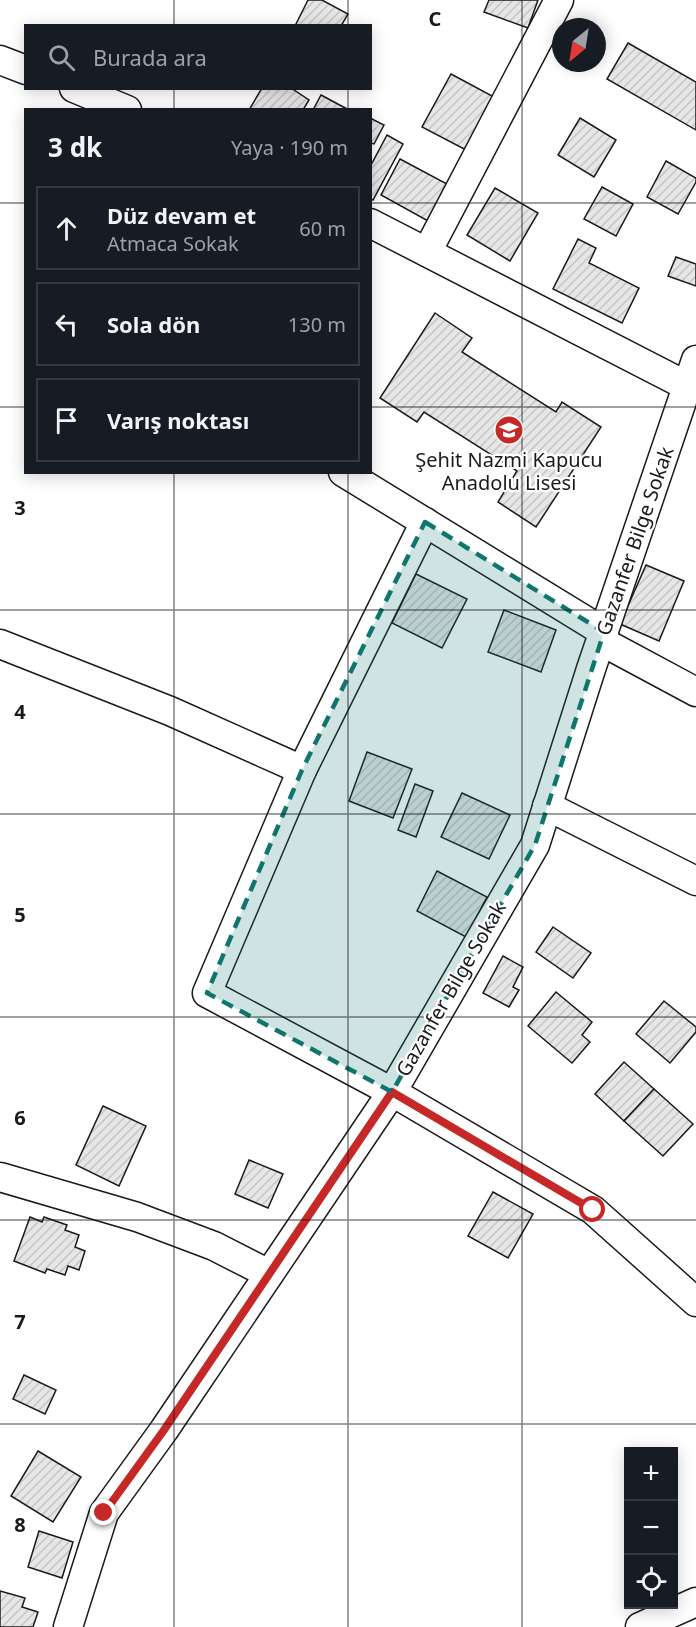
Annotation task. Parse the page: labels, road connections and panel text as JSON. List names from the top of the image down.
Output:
{
  "streets": {
    "street": ["Gazanfer Bilge Sokak"]
  },
  "places": {
    "school or university": ["Şehit Nazmi Kapucu Anadolu Lisesi"]
  },
  "north": "bottom left",
  "page": {
    "search": "Burada ara",
    "heading": ["3 dk", "Yaya · 190 m"],
    "list": [
      ["Düz devam et", "Atmaca Sokak", "60 m"],
      ["Sola dön", "130 m"],
      "Varış noktası"
    ],
    "map_buttons": ["+", "−"]
  },
  "grid": {
    "columns": ["C"],
    "rows": [
      "3",
      "4",
      "5",
      "6",
      "7",
      "8"
    ]
  }
}
